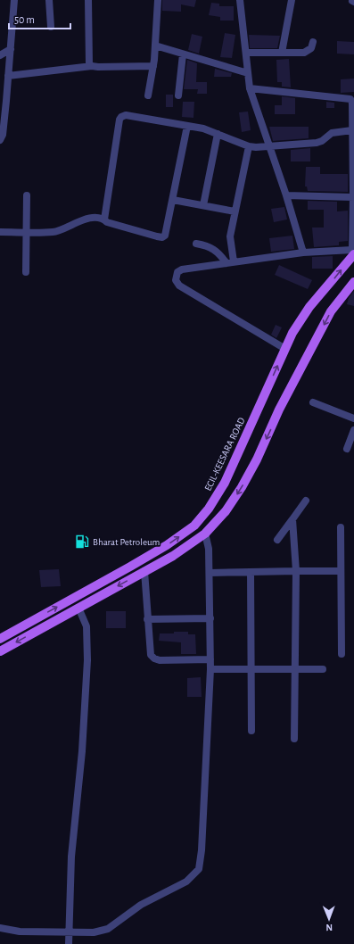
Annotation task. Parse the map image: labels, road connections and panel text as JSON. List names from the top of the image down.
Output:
{
  "streets": {
    "main road": ["ECIL-KEESARA ROAD"]
  },
  "places": {
    "fuel station": ["Bharat Petroleum"]
  },
  "scale_bar": "50 m",
  "north": "bottom"
}
